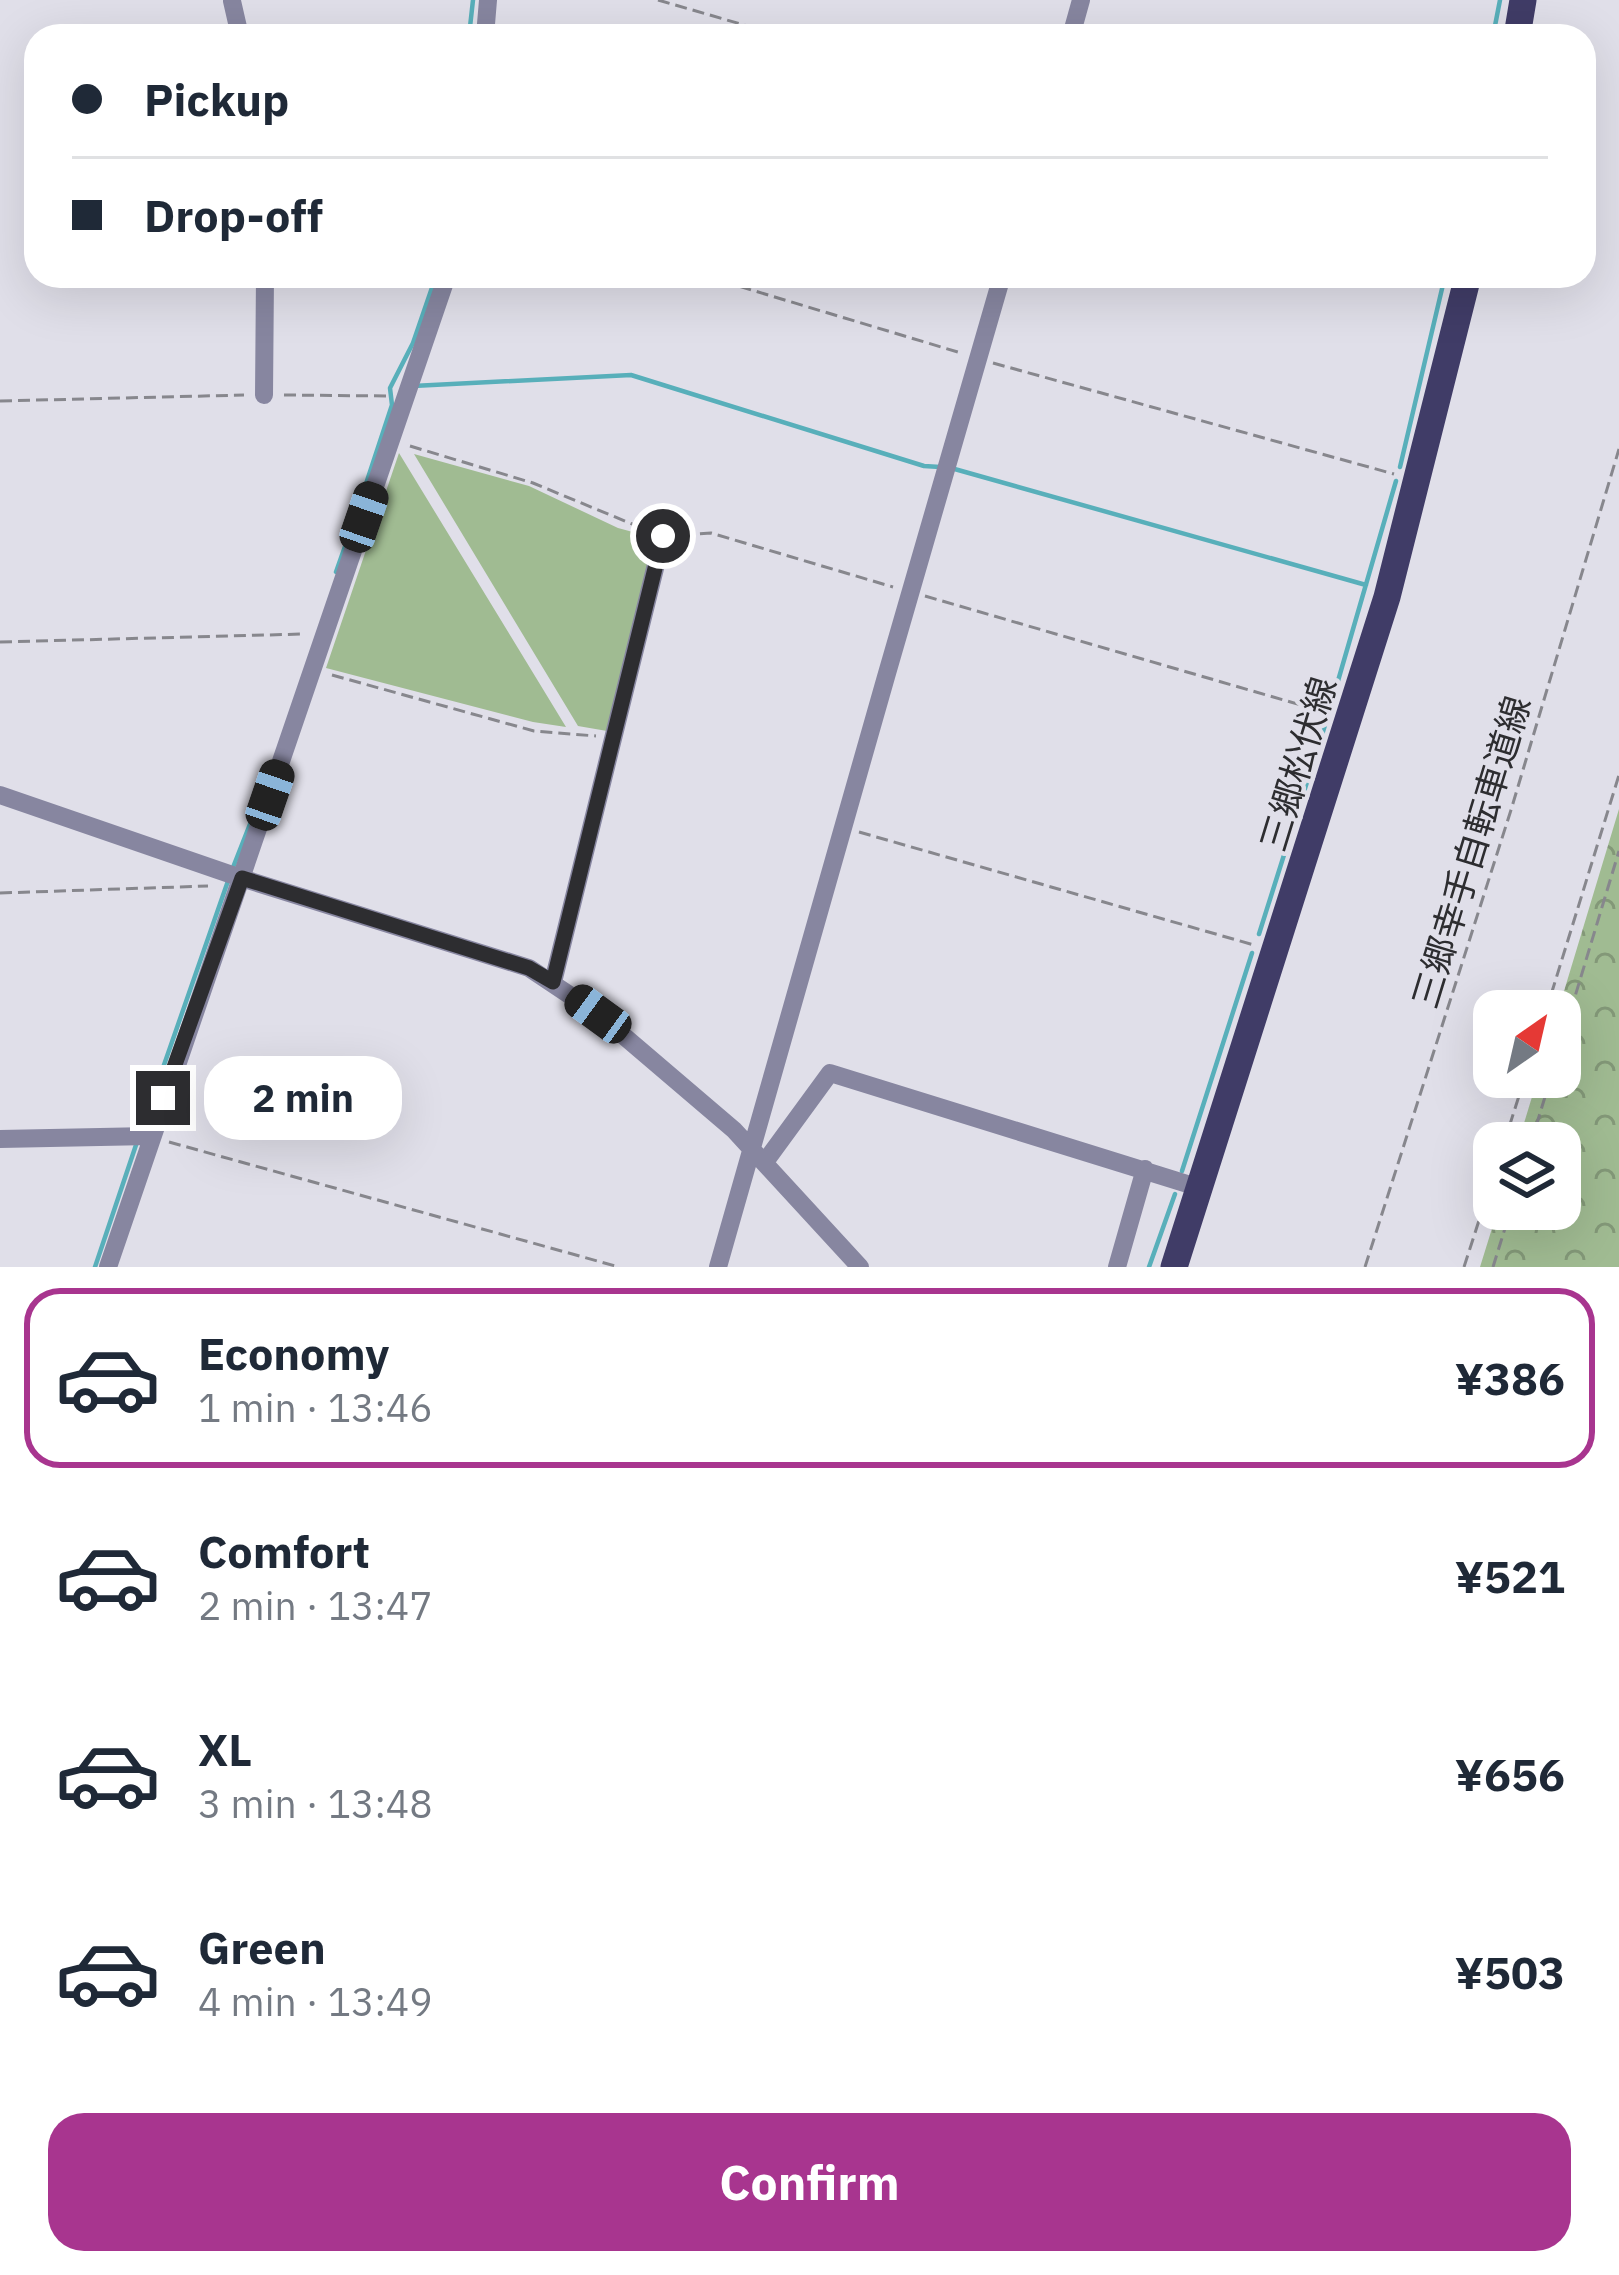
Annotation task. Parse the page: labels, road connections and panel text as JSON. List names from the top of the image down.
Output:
{
  "streets": {
    "main road": ["三郷松伏線"],
    "path": ["三郷幸手自転車道線"]
  },
  "north": "top right",
  "page": {
    "banner": ["Pickup", "Drop-off"],
    "bubble": "2 min",
    "list": [
      {
        "name": "Economy",
        "note": "1 min · 13:46",
        "value": "¥386"
      },
      {
        "name": "Comfort",
        "note": "2 min · 13:47",
        "value": "¥521"
      },
      {
        "name": "XL",
        "note": "3 min · 13:48",
        "value": "¥656"
      },
      {
        "name": "Green",
        "note": "4 min · 13:49",
        "value": "¥503"
      }
    ],
    "buttons": "Confirm"
  }
}
